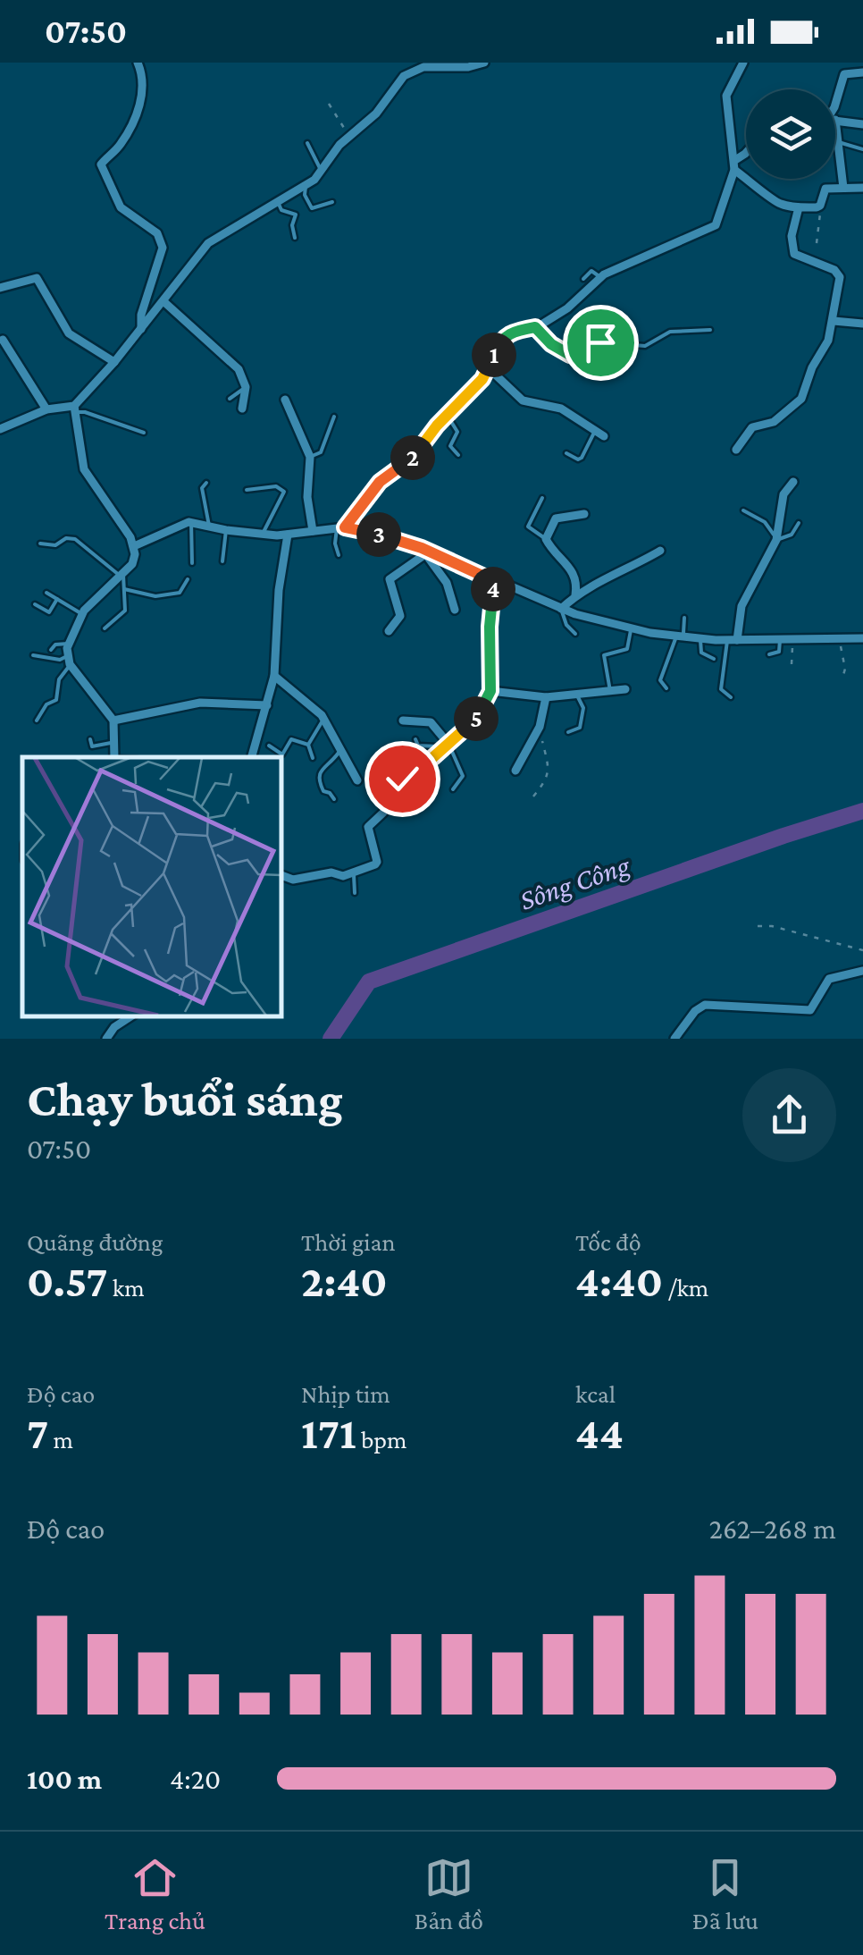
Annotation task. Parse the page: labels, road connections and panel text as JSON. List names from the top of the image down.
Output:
{
  "water": ["Sông Công"],
  "page": {
    "status": "07:50",
    "pins": [
      "1",
      "2",
      "3",
      "4",
      "5"
    ],
    "heading": ["Chạy buổi sáng", "07:50"],
    "stats": [
      ["Quãng đường", "0.57 km"],
      ["Thời gian", "2:40"],
      ["Tốc độ", "4:40 /km"],
      ["Độ cao", "7 m"],
      ["Nhịp tim", "171 bpm"],
      ["kcal", "44"]
    ],
    "chart": ["Độ cao", "262–268 m"],
    "list": [
      {
        "name": "100 m",
        "note": "4:20"
      }
    ],
    "tabs": ["Trang chủ", "Bản đồ", "Đã lưu"]
  }
}
